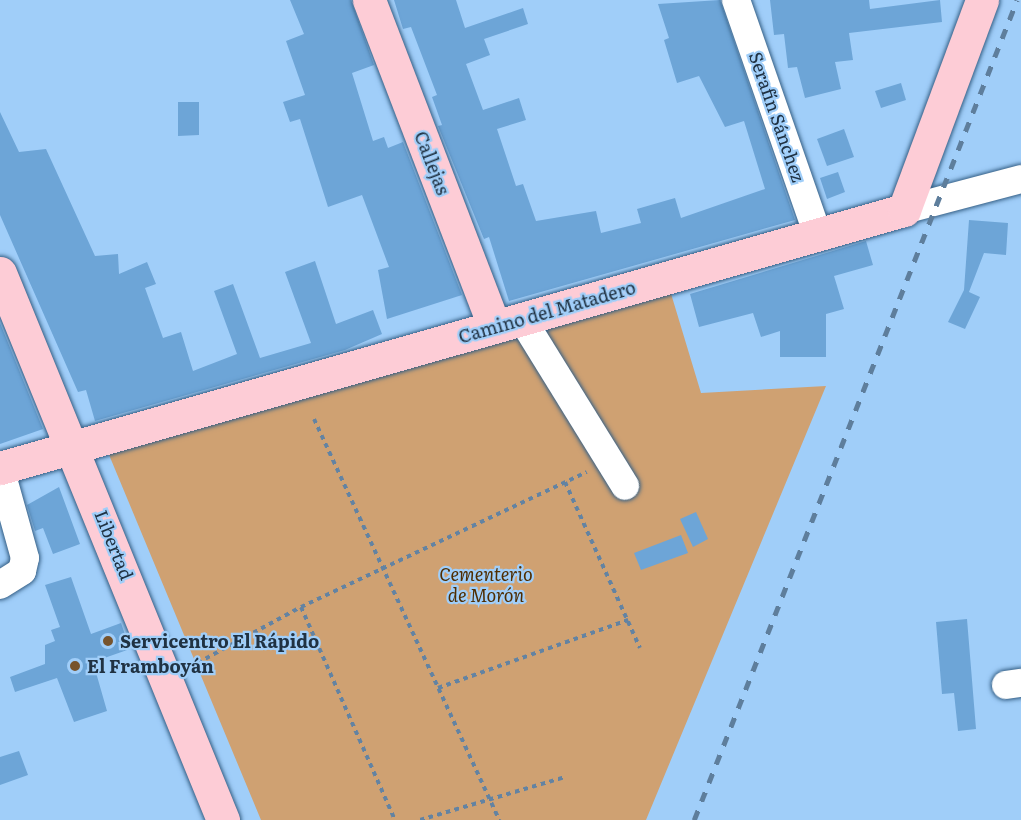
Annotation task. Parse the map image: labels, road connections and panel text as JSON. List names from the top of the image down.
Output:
{
  "streets": {
    "main road": ["Callejas", "Camino del Matadero", "Libertad"],
    "street": ["Serafín Sánchez"]
  },
  "crossings": [
    ["Serafín Sánchez", "Camino del Matadero"],
    ["Callejas", "Camino del Matadero"],
    ["Camino del Matadero", "Libertad"]
  ],
  "parks": ["Cementerio de Morón"],
  "places": ["Servicentro El Rápido", "El Framboyán"]
}
